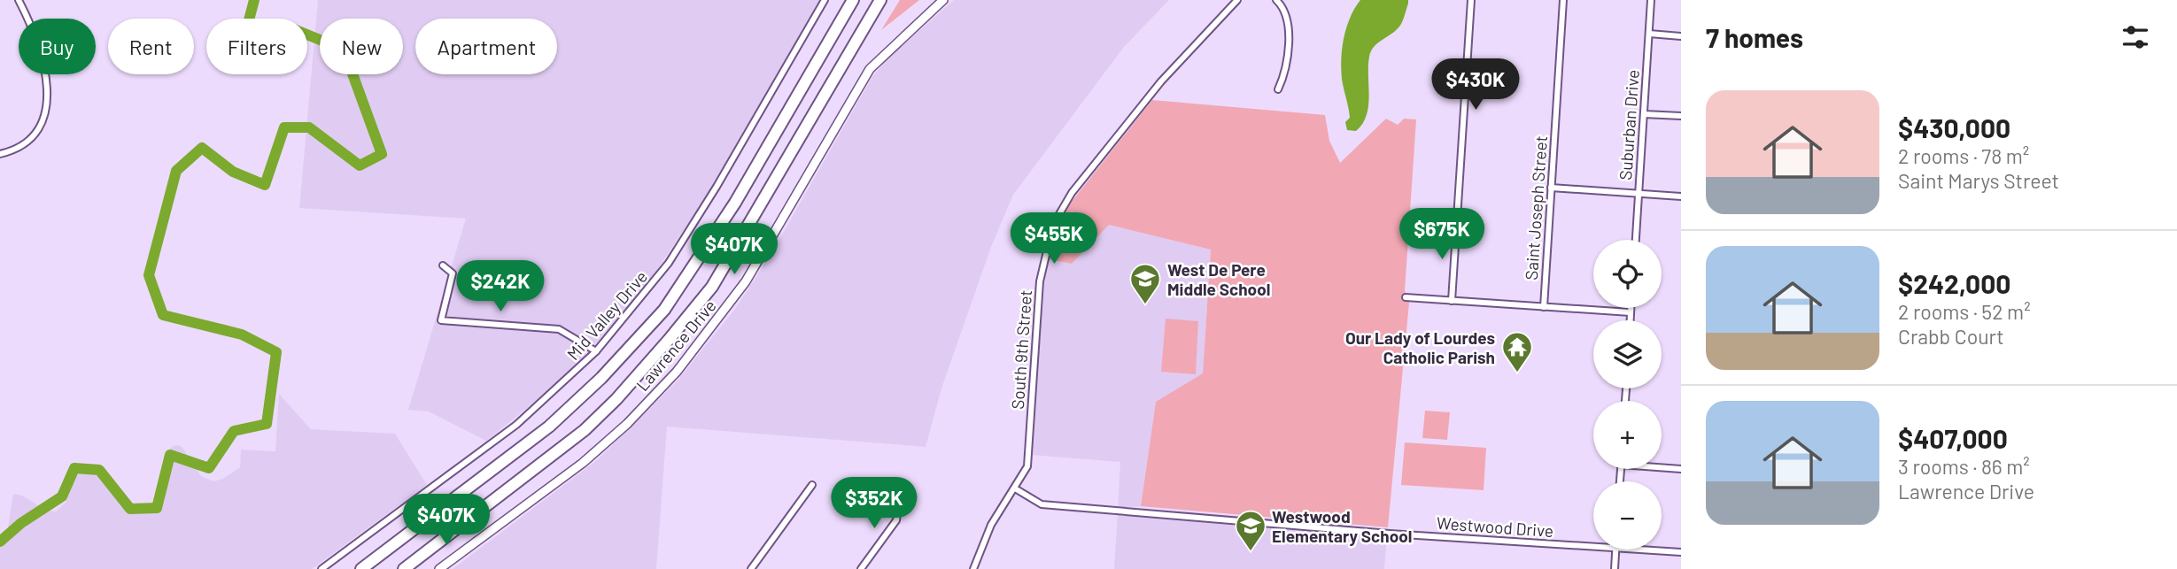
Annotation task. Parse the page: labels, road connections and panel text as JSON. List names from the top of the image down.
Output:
{
  "streets": {
    "main road": ["Lawrence Drive"],
    "street": [
      "Suburban Drive",
      "Saint Joseph Street",
      "Mid Valley Drive",
      "South 9th Street",
      "Westwood Drive"
    ]
  },
  "crossings": [
    ["South 9th Street", "Westwood Drive"]
  ],
  "places": {
    "school or university": ["West De Pere Middle School", "Westwood Elementary School"],
    "temple": ["Our Lady of Lourdes Catholic Parish"]
  },
  "page": {
    "heading": "7 homes",
    "chip": [
      "Buy",
      "Rent",
      "Filters",
      "New",
      "Apartment"
    ],
    "price": [
      "$430K",
      "$675K",
      "$455K",
      "$407K",
      "$242K",
      "$352K",
      "$407K"
    ],
    "list": [
      {
        "name": "$430,000",
        "note": "2 rooms · 78 m² · Saint Marys Street"
      },
      {
        "name": "$242,000",
        "note": "2 rooms · 52 m² · Crabb Court"
      },
      {
        "name": "$407,000",
        "note": "3 rooms · 86 m² · Lawrence Drive"
      }
    ],
    "map_buttons": ["+", "−"]
  }
}
